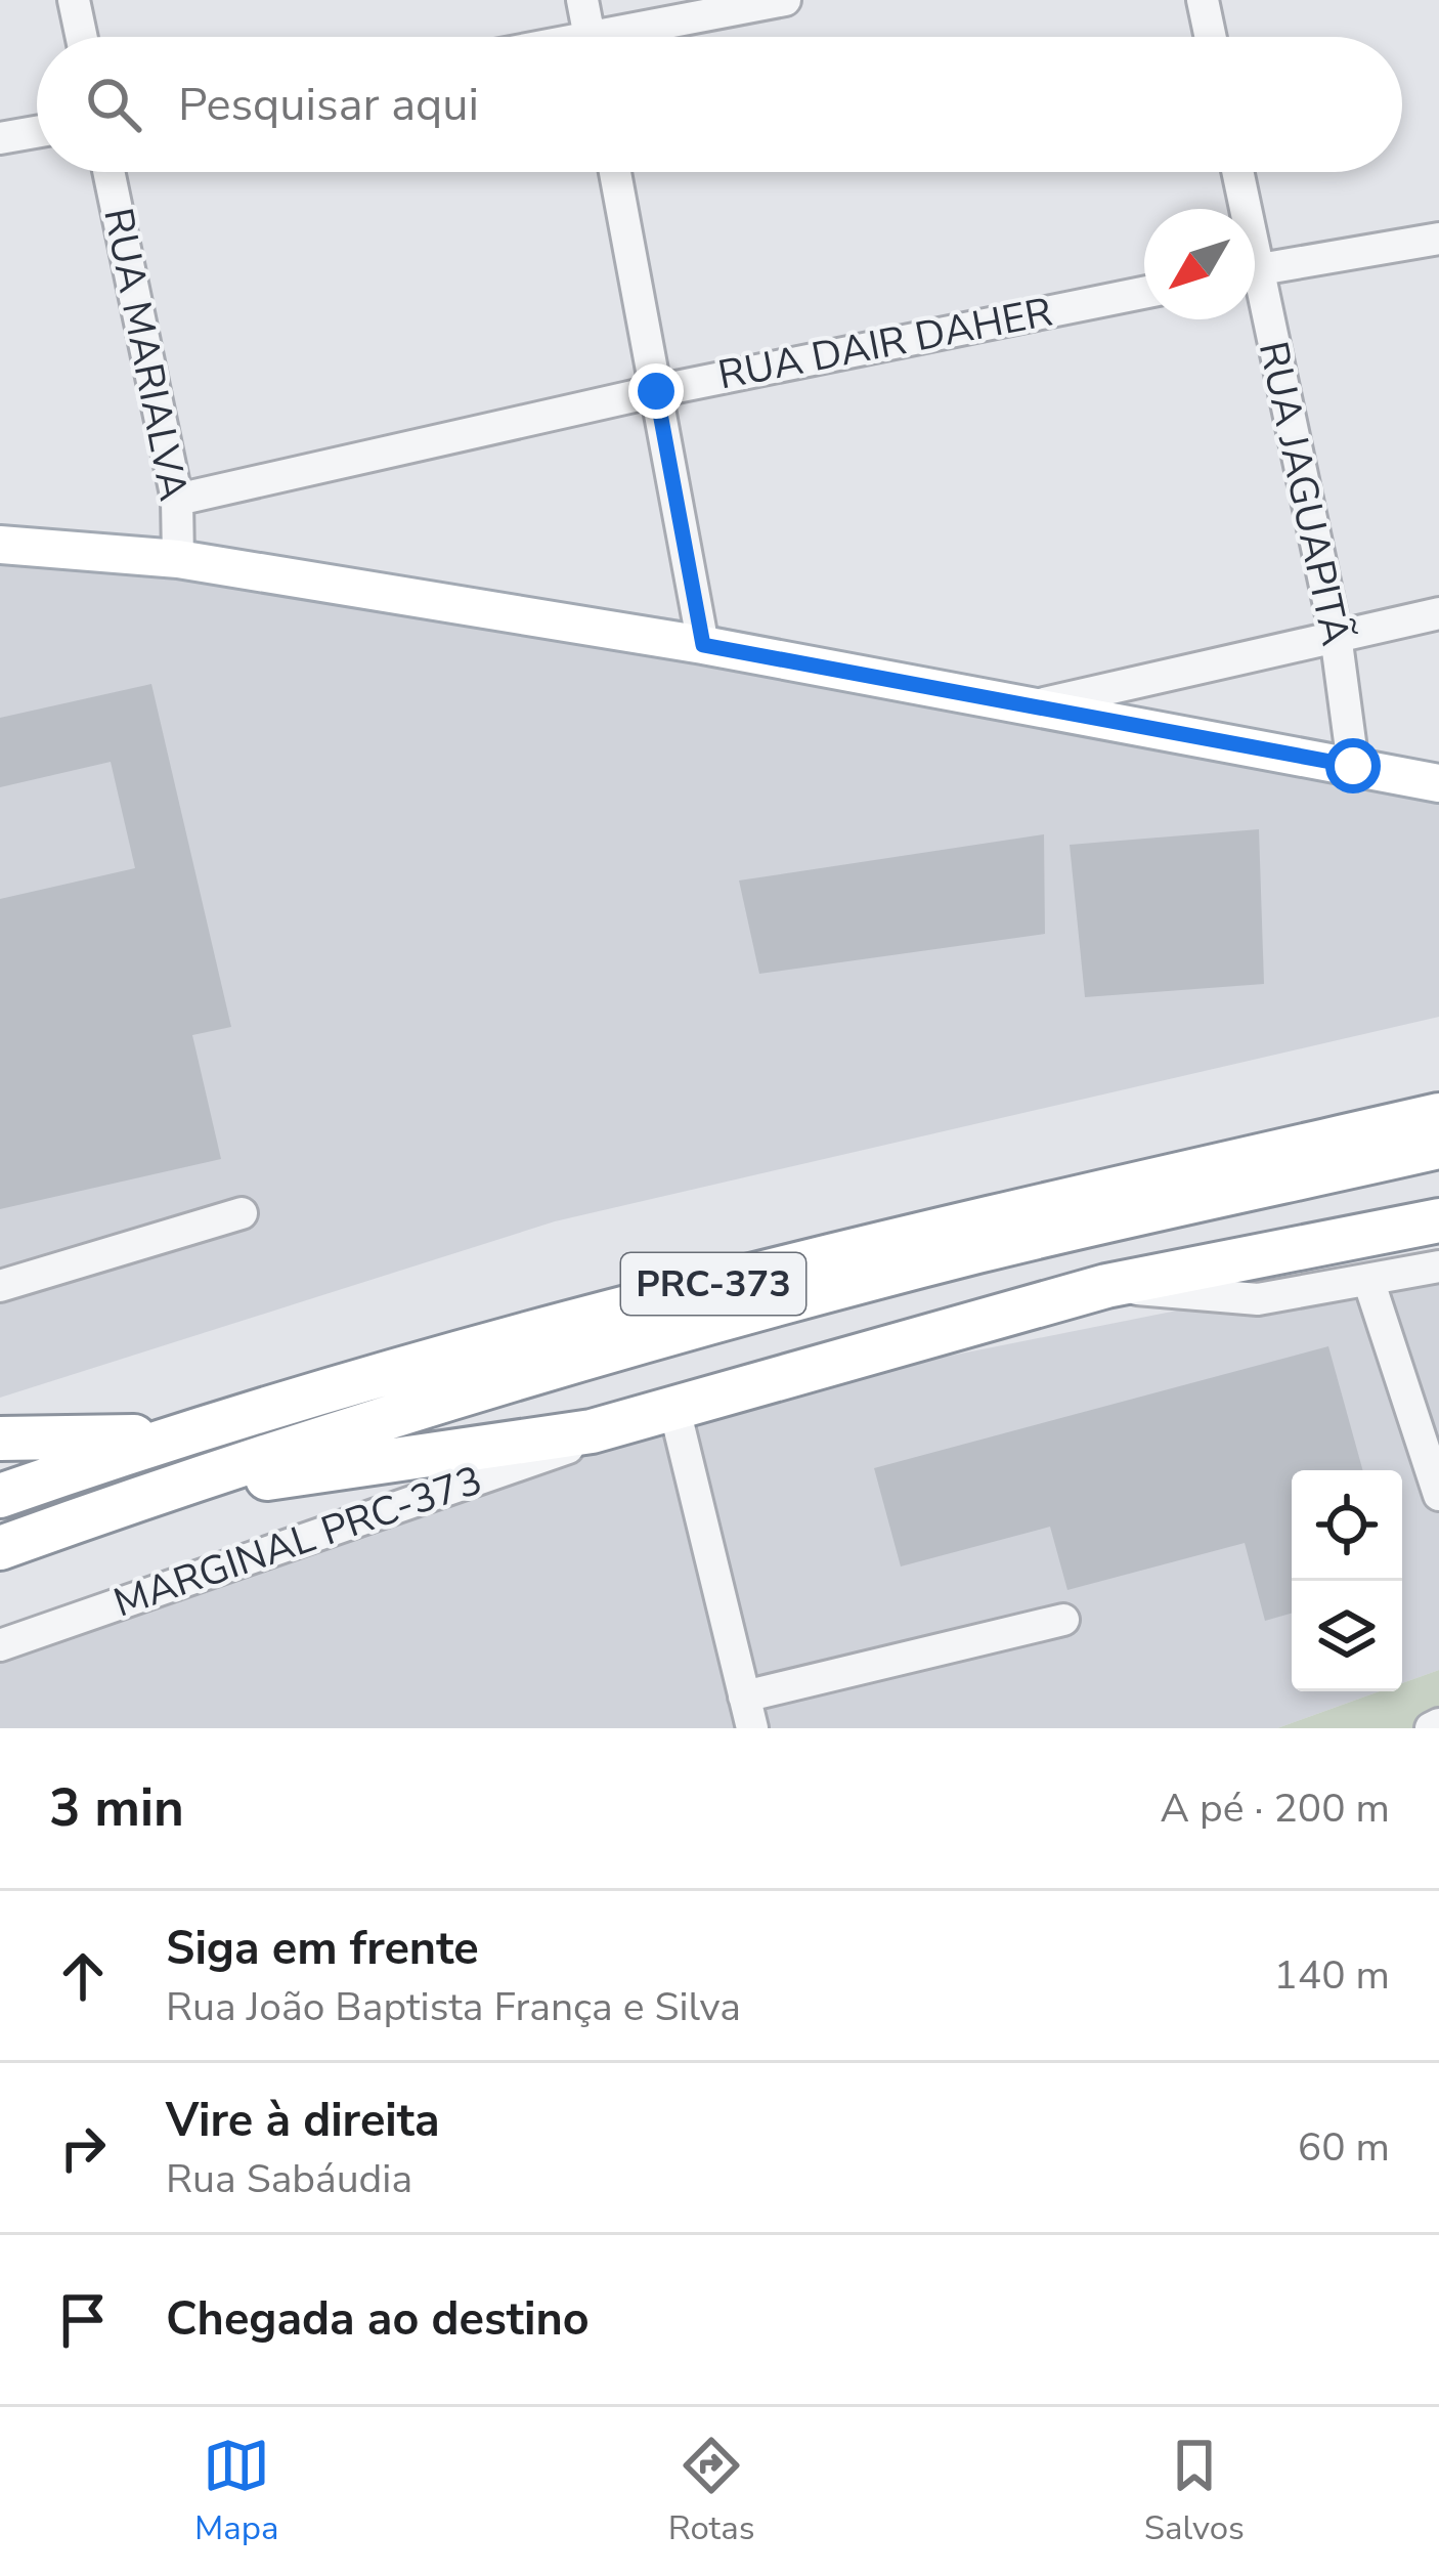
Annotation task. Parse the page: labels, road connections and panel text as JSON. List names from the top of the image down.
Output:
{
  "streets": {
    "highway": ["PRC-373"],
    "street": [
      "RUA DAIR DAHER",
      "RUA MARIALVA",
      "RUA JAGUAPITÃ",
      "MARGINAL PRC-373"
    ]
  },
  "crossings": [
    ["RUA DAIR DAHER", "RUA MARIALVA"]
  ],
  "north": "bottom left",
  "page": {
    "search": "Pesquisar aqui",
    "heading": ["3 min", "A pé · 200 m"],
    "list": [
      ["Siga em frente", "Rua João Baptista França e Silva", "140 m"],
      ["Vire à direita", "Rua Sabáudia", "60 m"],
      "Chegada ao destino"
    ],
    "nav": ["Mapa", "Rotas", "Salvos"]
  }
}
